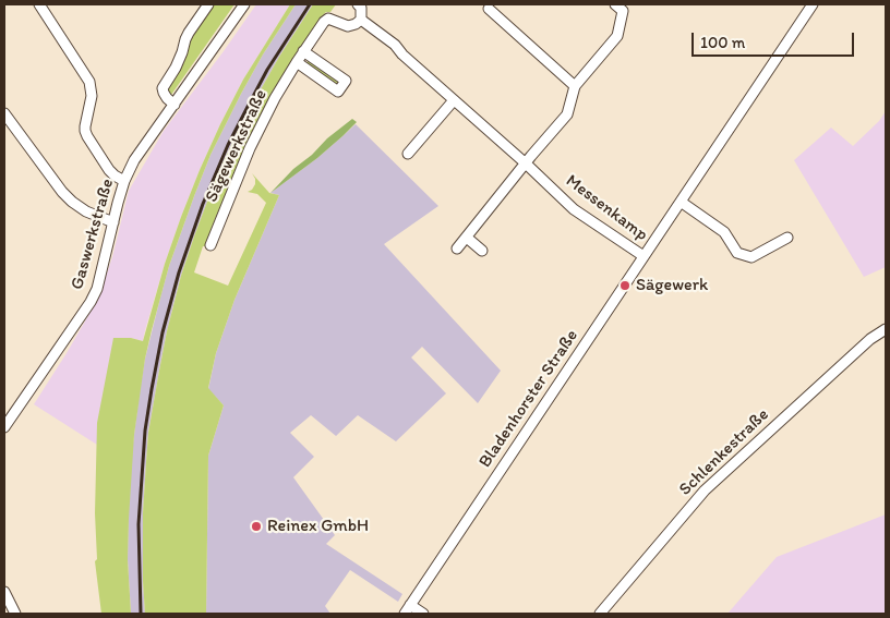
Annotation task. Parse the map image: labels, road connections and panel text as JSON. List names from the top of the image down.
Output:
{
  "streets": {
    "street": [
      "Sägewerkstraße",
      "Messenkamp",
      "Gaswerkstraße",
      "Bladenhorster Straße",
      "Schlenkestraße"
    ]
  },
  "crossings": [
    ["Sägewerkstraße", "Messenkamp"],
    ["Messenkamp", "Bladenhorster Straße"]
  ],
  "places": ["Sägewerk", "Reinex GmbH"],
  "scale_bar": "100 m"
}
